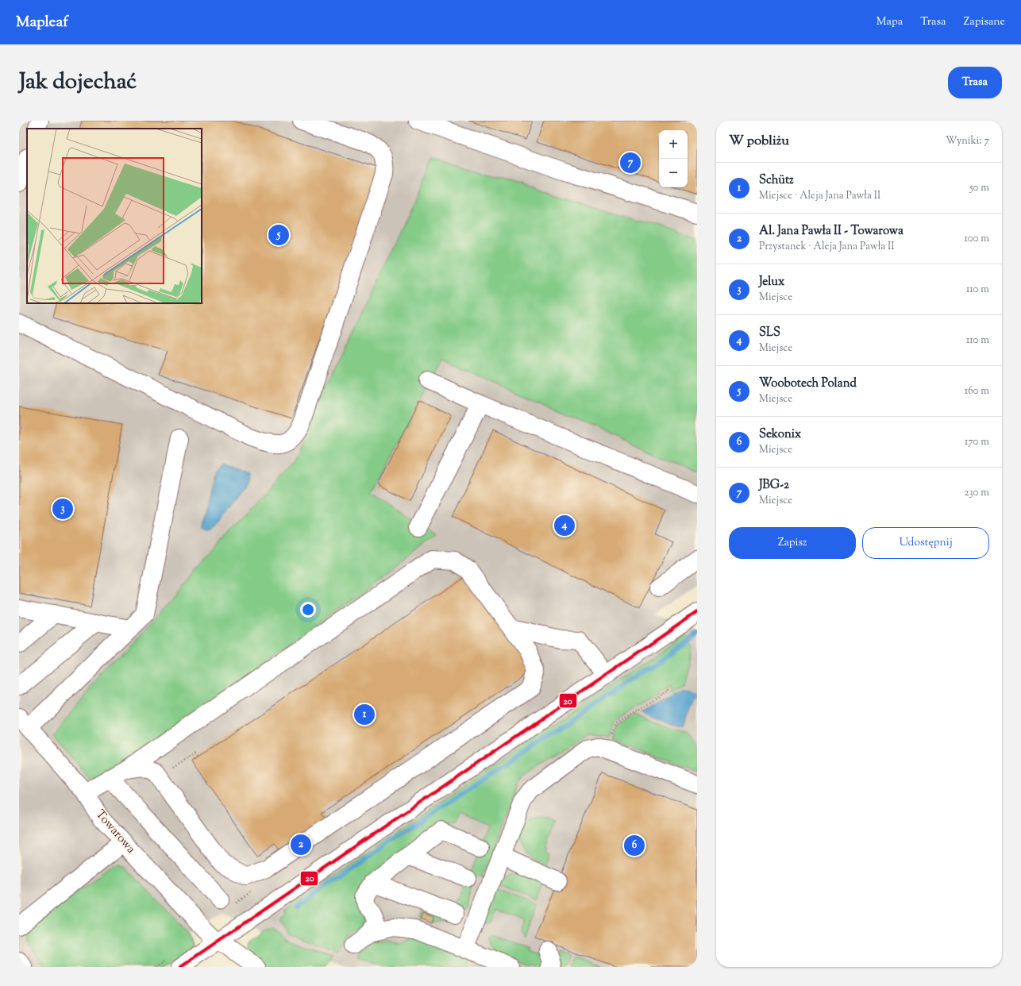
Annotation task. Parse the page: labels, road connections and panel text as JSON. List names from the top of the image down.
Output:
{
  "streets": {
    "street": ["Towarowa"]
  },
  "lines": ["transit line 20"],
  "page": {
    "header": "Mapleaf",
    "nav": ["Mapa", "Trasa", "Zapisane"],
    "title": "Jak dojechać",
    "buttons": [
      "Trasa",
      ["Zapisz", "Udostępnij"]
    ],
    "heading": ["W pobliżu", "Wyniki: 7"],
    "map_buttons": ["+", "−"],
    "pins": [
      "7",
      "5",
      "3",
      "4",
      "1",
      "2",
      "6"
    ],
    "list": [
      {
        "mark": "1",
        "name": "Schütz",
        "note": "Miejsce · Aleja Jana Pawła II",
        "value": "50 m"
      },
      {
        "mark": "2",
        "name": "Al. Jana Pawła II - Towarowa",
        "note": "Przystanek · Aleja Jana Pawła II",
        "value": "100 m"
      },
      {
        "mark": "3",
        "name": "Jelux",
        "note": "Miejsce",
        "value": "110 m"
      },
      {
        "mark": "4",
        "name": "SLS",
        "note": "Miejsce",
        "value": "110 m"
      },
      {
        "mark": "5",
        "name": "Woobotech Poland",
        "note": "Miejsce",
        "value": "160 m"
      },
      {
        "mark": "6",
        "name": "Sekonix",
        "note": "Miejsce",
        "value": "170 m"
      },
      {
        "mark": "7",
        "name": "JBG-2",
        "note": "Miejsce",
        "value": "230 m"
      }
    ]
  }
}
